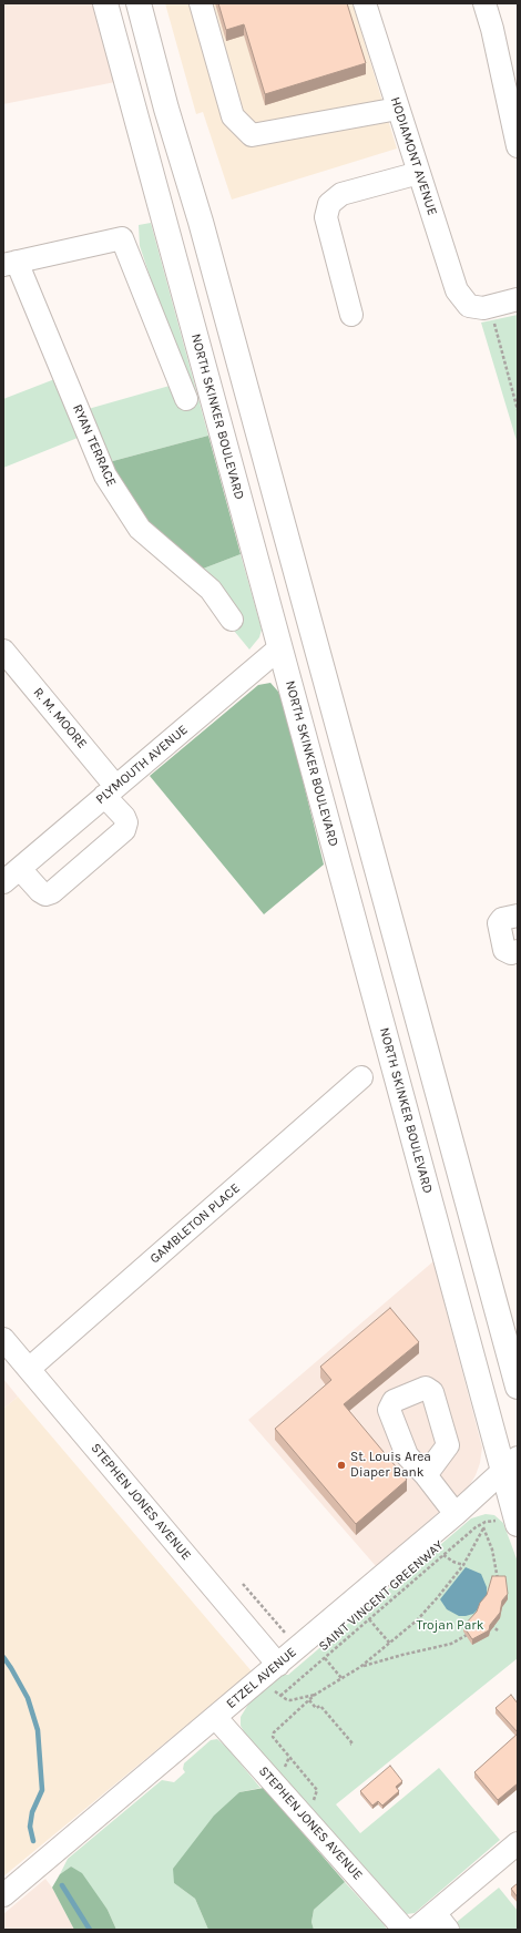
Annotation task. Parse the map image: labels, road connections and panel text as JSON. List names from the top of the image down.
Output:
{
  "streets": {
    "main road": ["NORTH SKINKER BOULEVARD"],
    "street": [
      "HODIAMONT AVENUE",
      "RYAN TERRACE",
      "R. M. MOORE",
      "PLYMOUTH AVENUE",
      "GAMBLETON PLACE",
      "STEPHEN JONES AVENUE",
      "ETZEL AVENUE"
    ],
    "path": ["SAINT VINCENT GREENWAY"]
  },
  "crossings": [
    ["NORTH SKINKER BOULEVARD", "PLYMOUTH AVENUE"],
    ["NORTH SKINKER BOULEVARD", "SAINT VINCENT GREENWAY"],
    ["NORTH SKINKER BOULEVARD", "ETZEL AVENUE"],
    ["R. M. MOORE", "PLYMOUTH AVENUE"],
    ["GAMBLETON PLACE", "STEPHEN JONES AVENUE"],
    ["STEPHEN JONES AVENUE", "ETZEL AVENUE"]
  ],
  "parks": ["Trojan Park"],
  "places": ["St. Louis Area Diaper Bank"]
}
